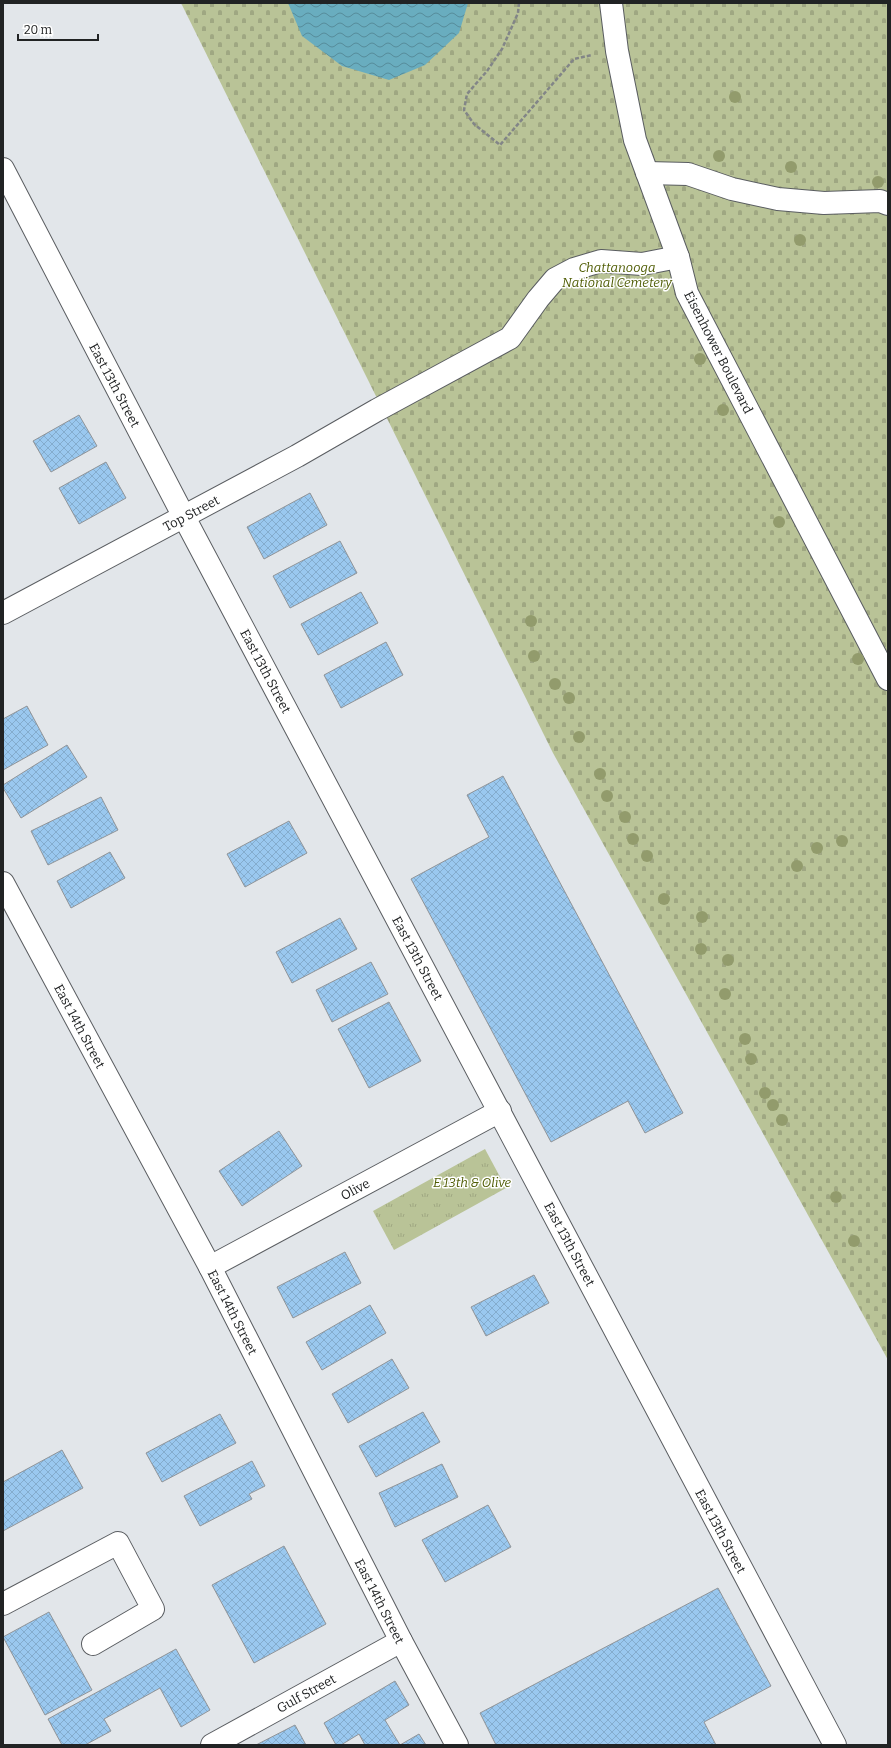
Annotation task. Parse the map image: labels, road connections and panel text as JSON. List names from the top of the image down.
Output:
{
  "streets": {
    "street": [
      "Eisenhower Boulevard",
      "East 13th Street",
      "Top Street",
      "East 14th Street",
      "Olive",
      "Gulf Street"
    ]
  },
  "crossings": [
    ["Eisenhower Boulevard", "Top Street"],
    ["East 13th Street", "Top Street"],
    ["East 13th Street", "Olive"],
    ["East 14th Street", "Olive"],
    ["East 14th Street", "Gulf Street"]
  ],
  "parks": ["Chattanooga National Cemetery", "E 13th & Olive"],
  "scale_bar": "20 m"
}
